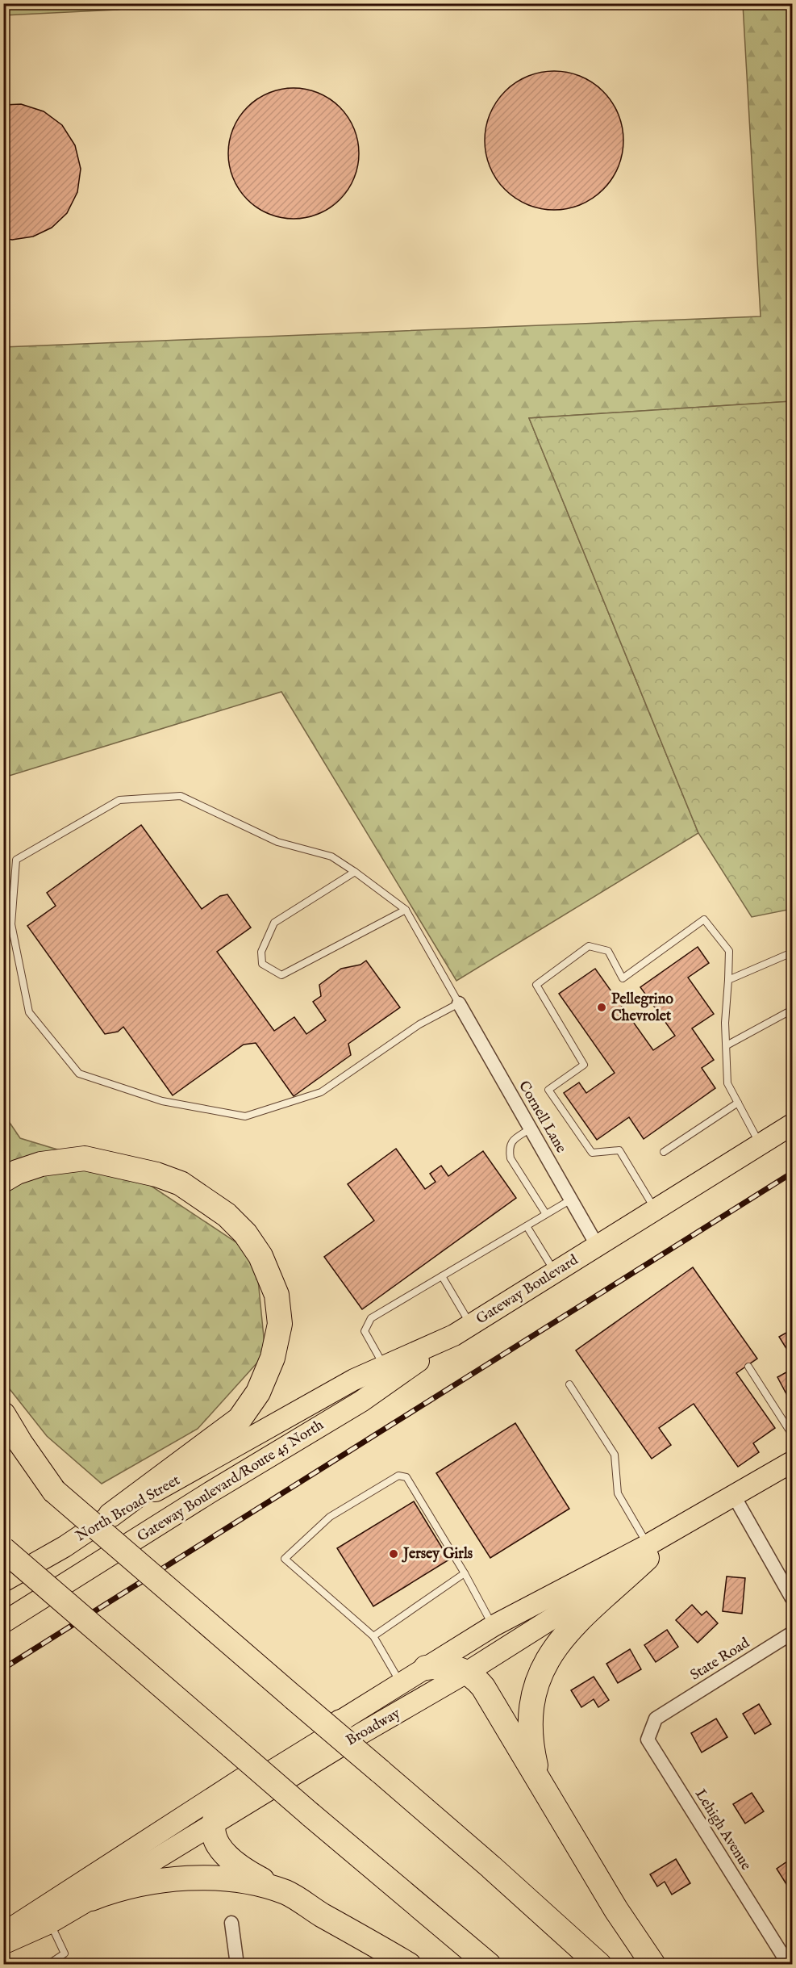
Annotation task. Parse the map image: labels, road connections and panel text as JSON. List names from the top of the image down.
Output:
{
  "streets": {
    "main road": [
      "Gateway Boulevard",
      "Gateway Boulevard/Route 45 North",
      "North Broad Street",
      "Broadway"
    ],
    "street": ["Cornell Lane", "State Road", "Lehigh Avenue"]
  },
  "crossings": [
    ["Cornell Lane", "Gateway Boulevard"],
    ["Gateway Boulevard", "Gateway Boulevard/Route 45 North"],
    ["Gateway Boulevard", "North Broad Street"],
    ["State Road", "Lehigh Avenue"]
  ],
  "places": ["Pellegrino Chevrolet", "Jersey Girls"]
}
